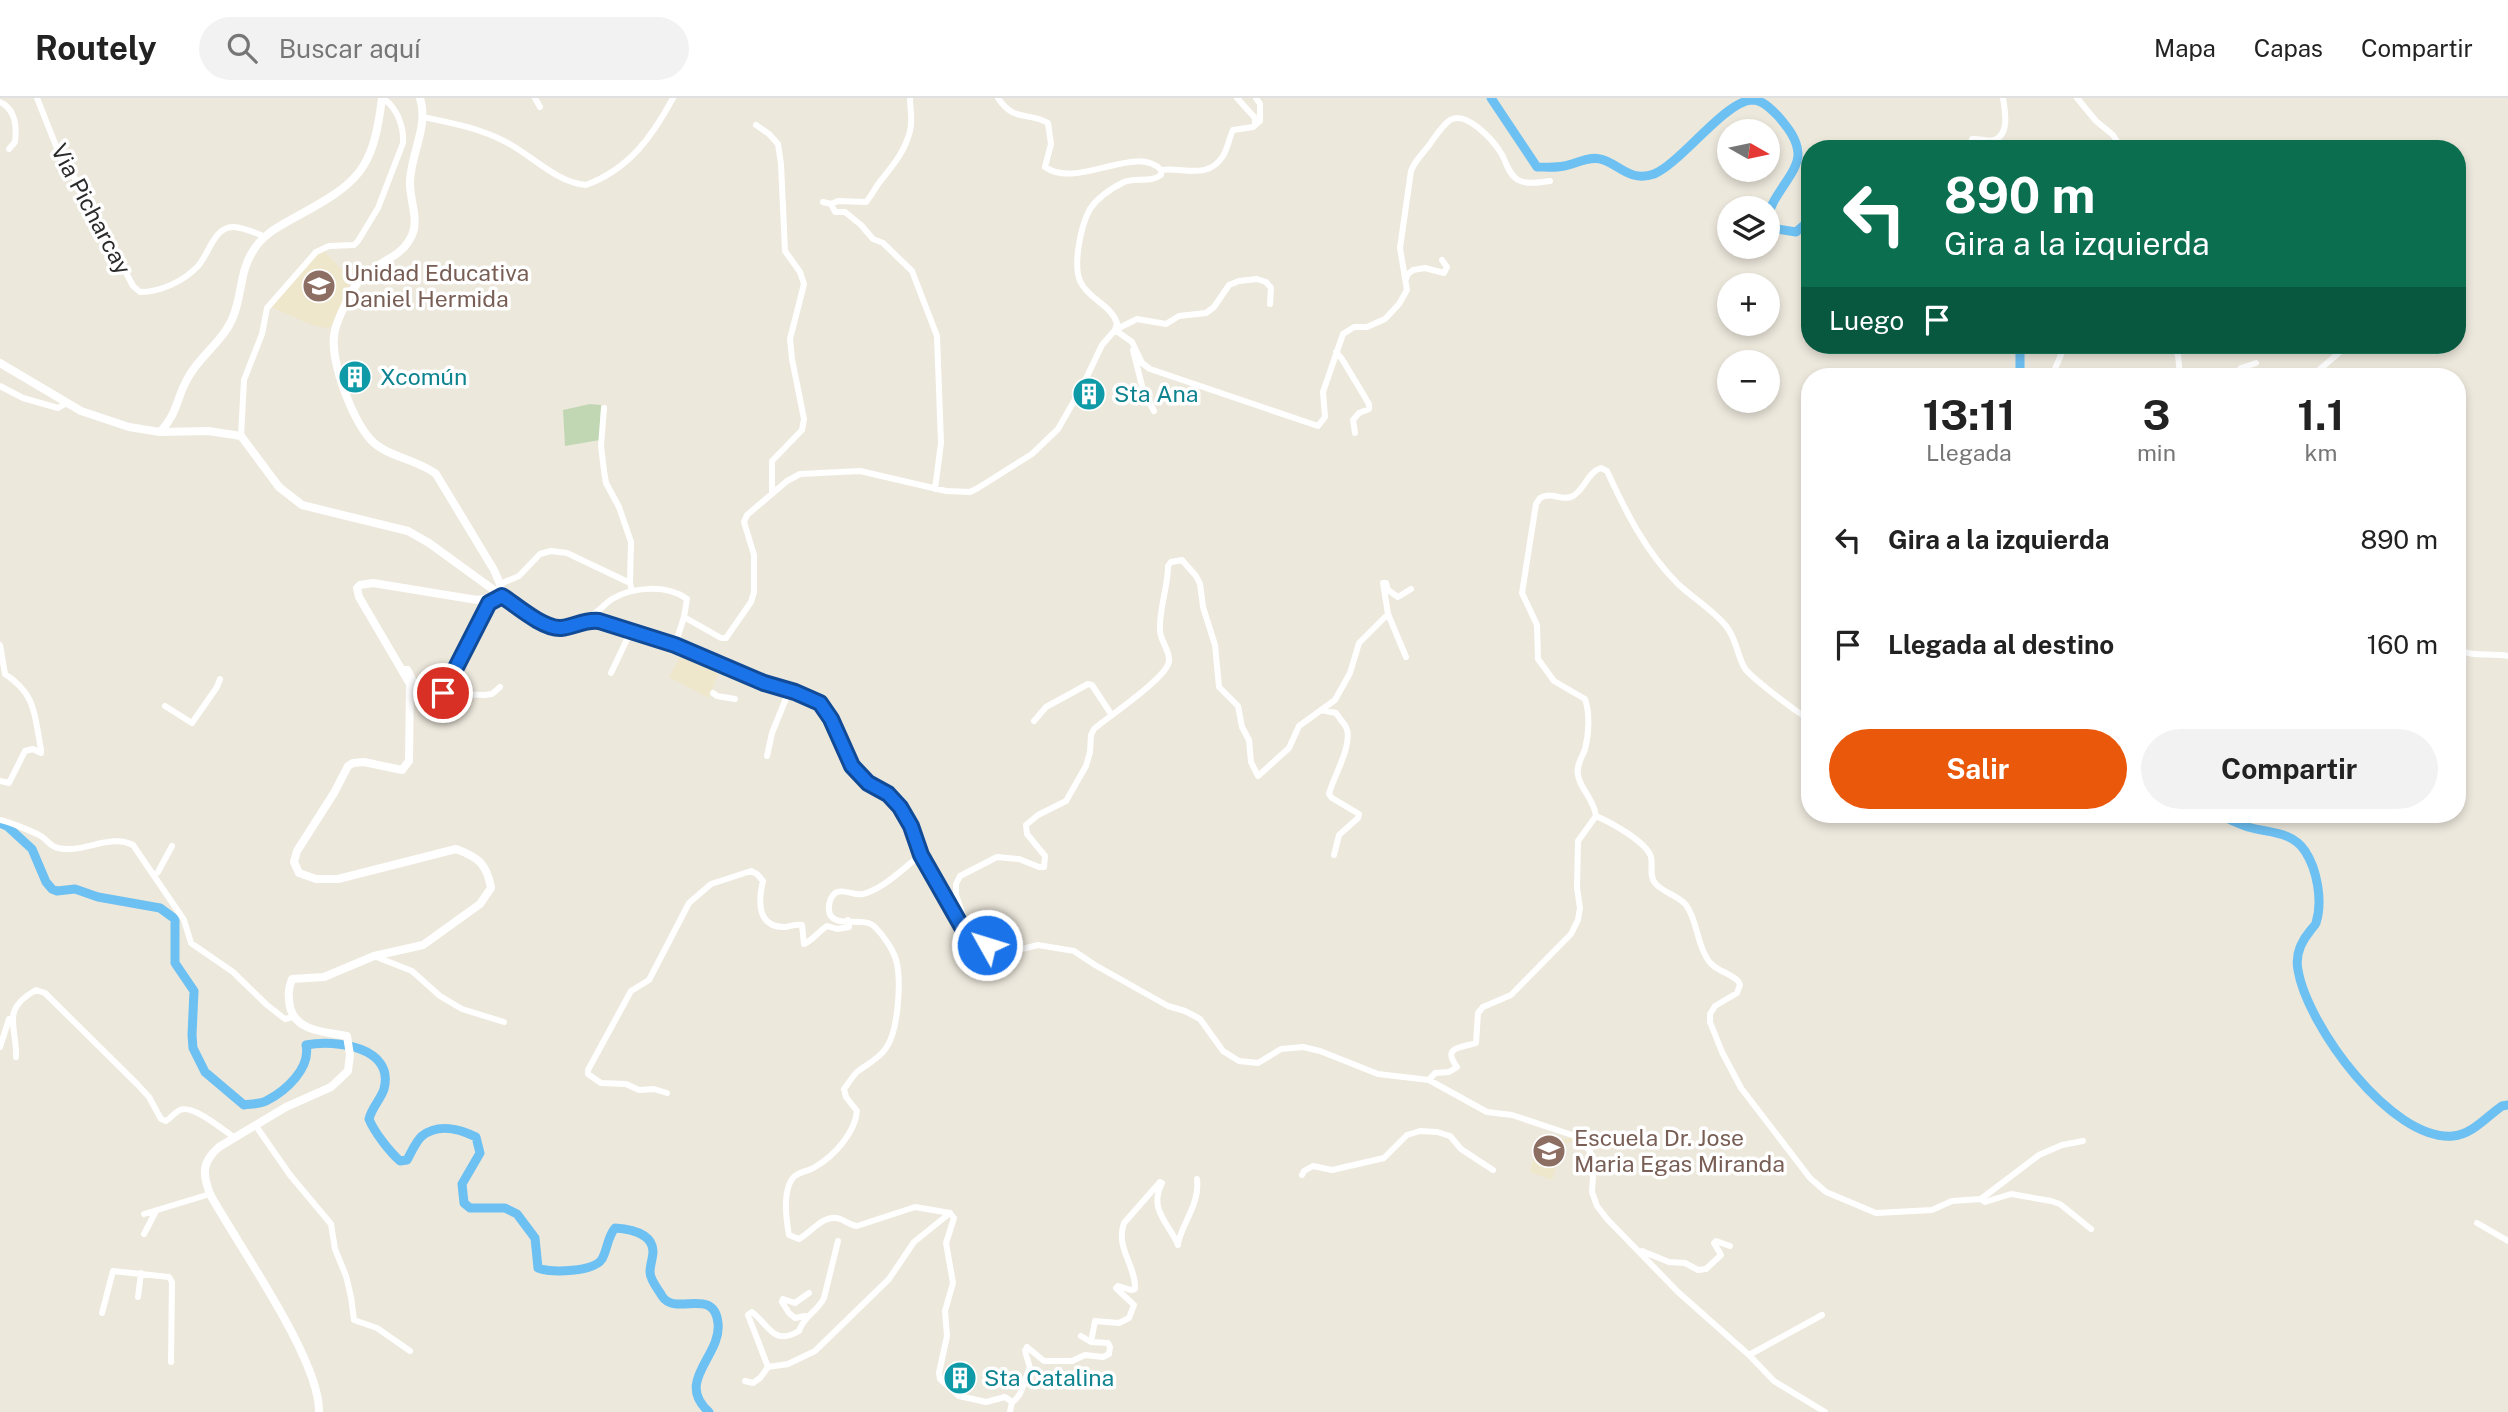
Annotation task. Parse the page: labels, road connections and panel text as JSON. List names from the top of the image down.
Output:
{
  "streets": {
    "street": ["Via Picharcay"]
  },
  "places": {
    "school or university": ["Unidad Educativa Daniel Hermida", "Escuela Dr. Jose Maria Egas Miranda"],
    "building": ["Xcomún", "Sta Ana", "Sta Catalina"]
  },
  "north": "right",
  "page": {
    "header": "Routely",
    "search": "Buscar aquí",
    "nav": ["Mapa", "Capas", "Compartir"],
    "map_buttons": ["+", "−"],
    "turn": ["890 m", "Gira a la izquierda"],
    "then": "Luego",
    "eta": [
      "13:11",
      "Llegada",
      "3",
      "min",
      "1.1",
      "km"
    ],
    "list": [
      {
        "name": "Gira a la izquierda",
        "value": "890 m"
      },
      {
        "name": "Llegada al destino",
        "value": "160 m"
      }
    ],
    "buttons": ["Salir", "Compartir"]
  }
}
